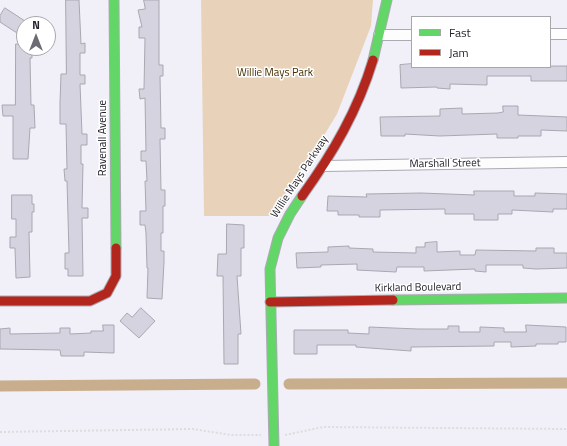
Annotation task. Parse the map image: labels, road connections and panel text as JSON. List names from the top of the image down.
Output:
{
  "streets": {
    "street": [
      "Ravenall Avenue",
      "Marshall Street",
      "Willie Mays Parkway",
      "Kirkland Boulevard"
    ]
  },
  "crossings": [
    ["Marshall Street", "Willie Mays Parkway"],
    ["Willie Mays Parkway", "Kirkland Boulevard"]
  ],
  "parks": ["Willie Mays Park"],
  "legend": ["Fast", "Jam"],
  "north": "top"
}
